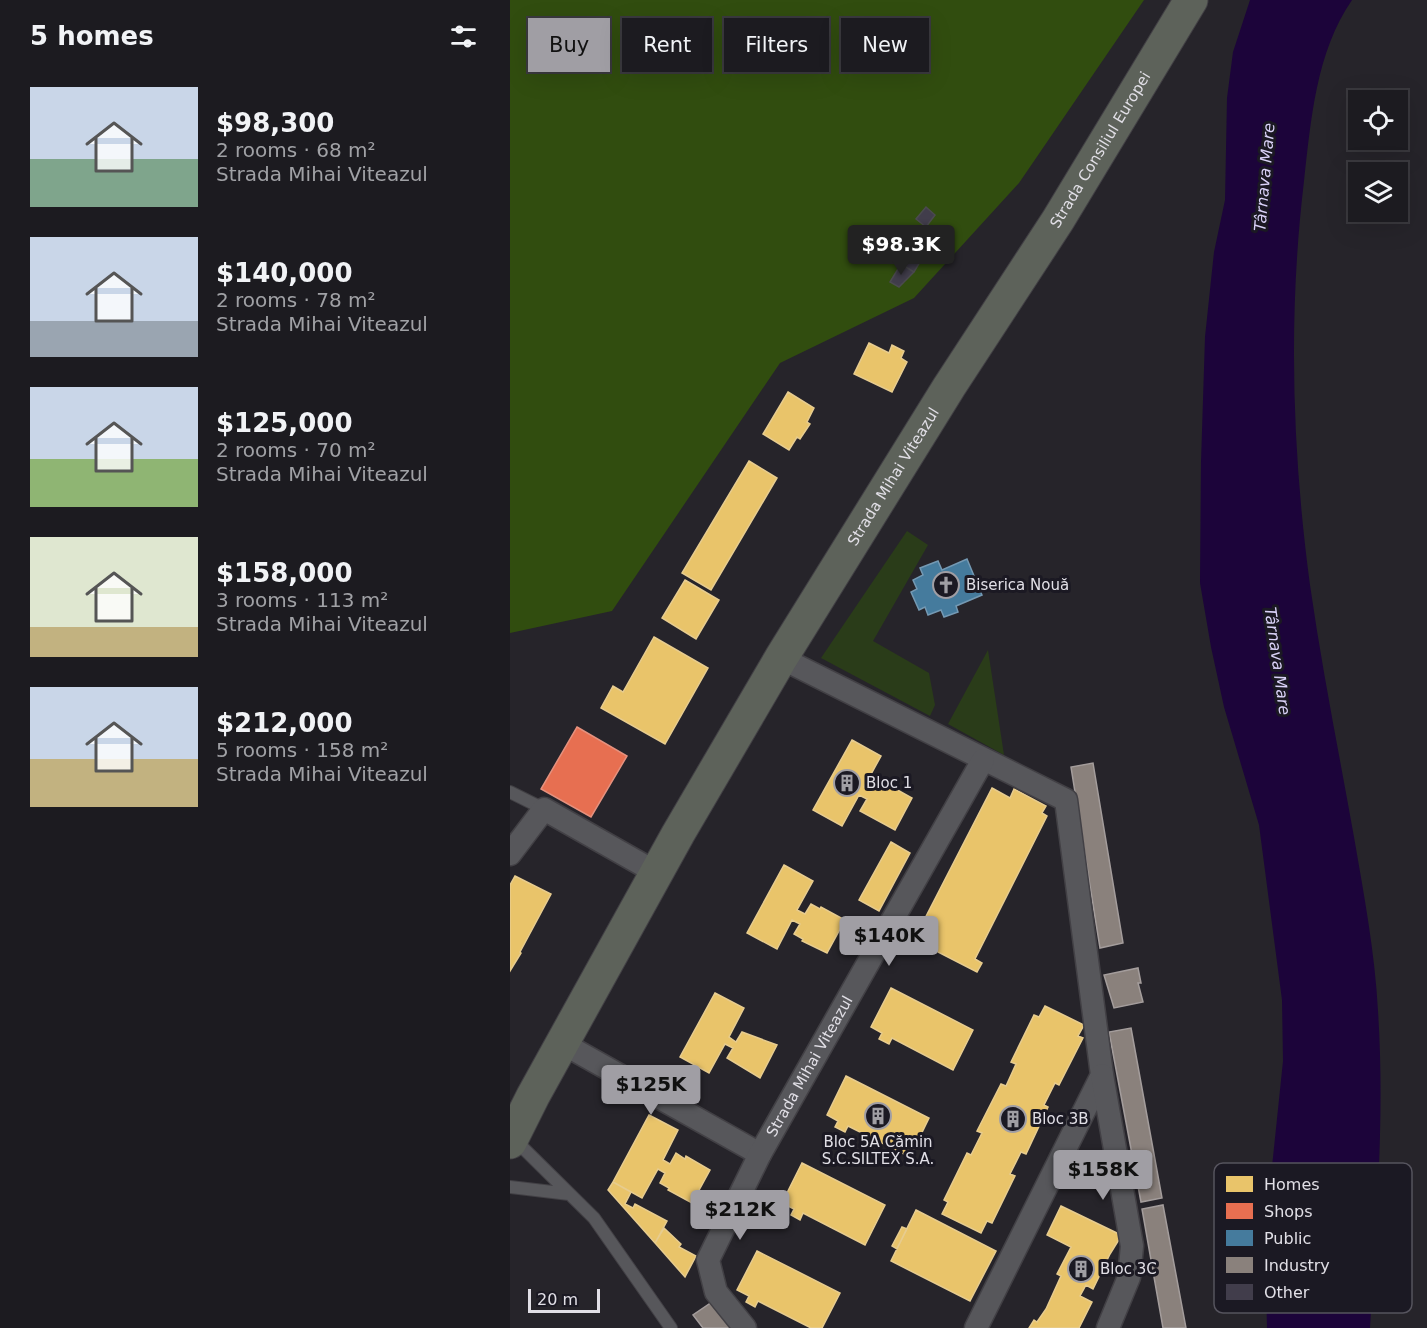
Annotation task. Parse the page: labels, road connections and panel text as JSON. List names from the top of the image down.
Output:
{
  "streets": {
    "highway": ["Strada Consiliul Europei", "Strada Mihai Viteazul"]
  },
  "crossings": [
    ["Strada Consiliul Europei", "Strada Mihai Viteazul"]
  ],
  "water": ["Târnava Mare"],
  "places": {
    "church": ["Biserica Nouă"],
    "building": [
      "Bloc 1",
      "Bloc 5A Cămin S.C.SILTEX S.A.",
      "Bloc 3B",
      "Bloc 3C"
    ]
  },
  "legend": [
    "Homes",
    "Shops",
    "Public",
    "Industry",
    "Other"
  ],
  "scale_bar": "20 m",
  "page": {
    "heading": "5 homes",
    "chip": [
      "Buy",
      "Rent",
      "Filters",
      "New"
    ],
    "list": [
      {
        "name": "$98,300",
        "note": "2 rooms · 68 m² · Strada Mihai Viteazul"
      },
      {
        "name": "$140,000",
        "note": "2 rooms · 78 m² · Strada Mihai Viteazul"
      },
      {
        "name": "$125,000",
        "note": "2 rooms · 70 m² · Strada Mihai Viteazul"
      },
      {
        "name": "$158,000",
        "note": "3 rooms · 113 m² · Strada Mihai Viteazul"
      },
      {
        "name": "$212,000",
        "note": "5 rooms · 158 m² · Strada Mihai Viteazul"
      }
    ],
    "price": [
      "$98.3K",
      "$140K",
      "$125K",
      "$158K",
      "$212K"
    ],
    "scale": "20 m"
  }
}
